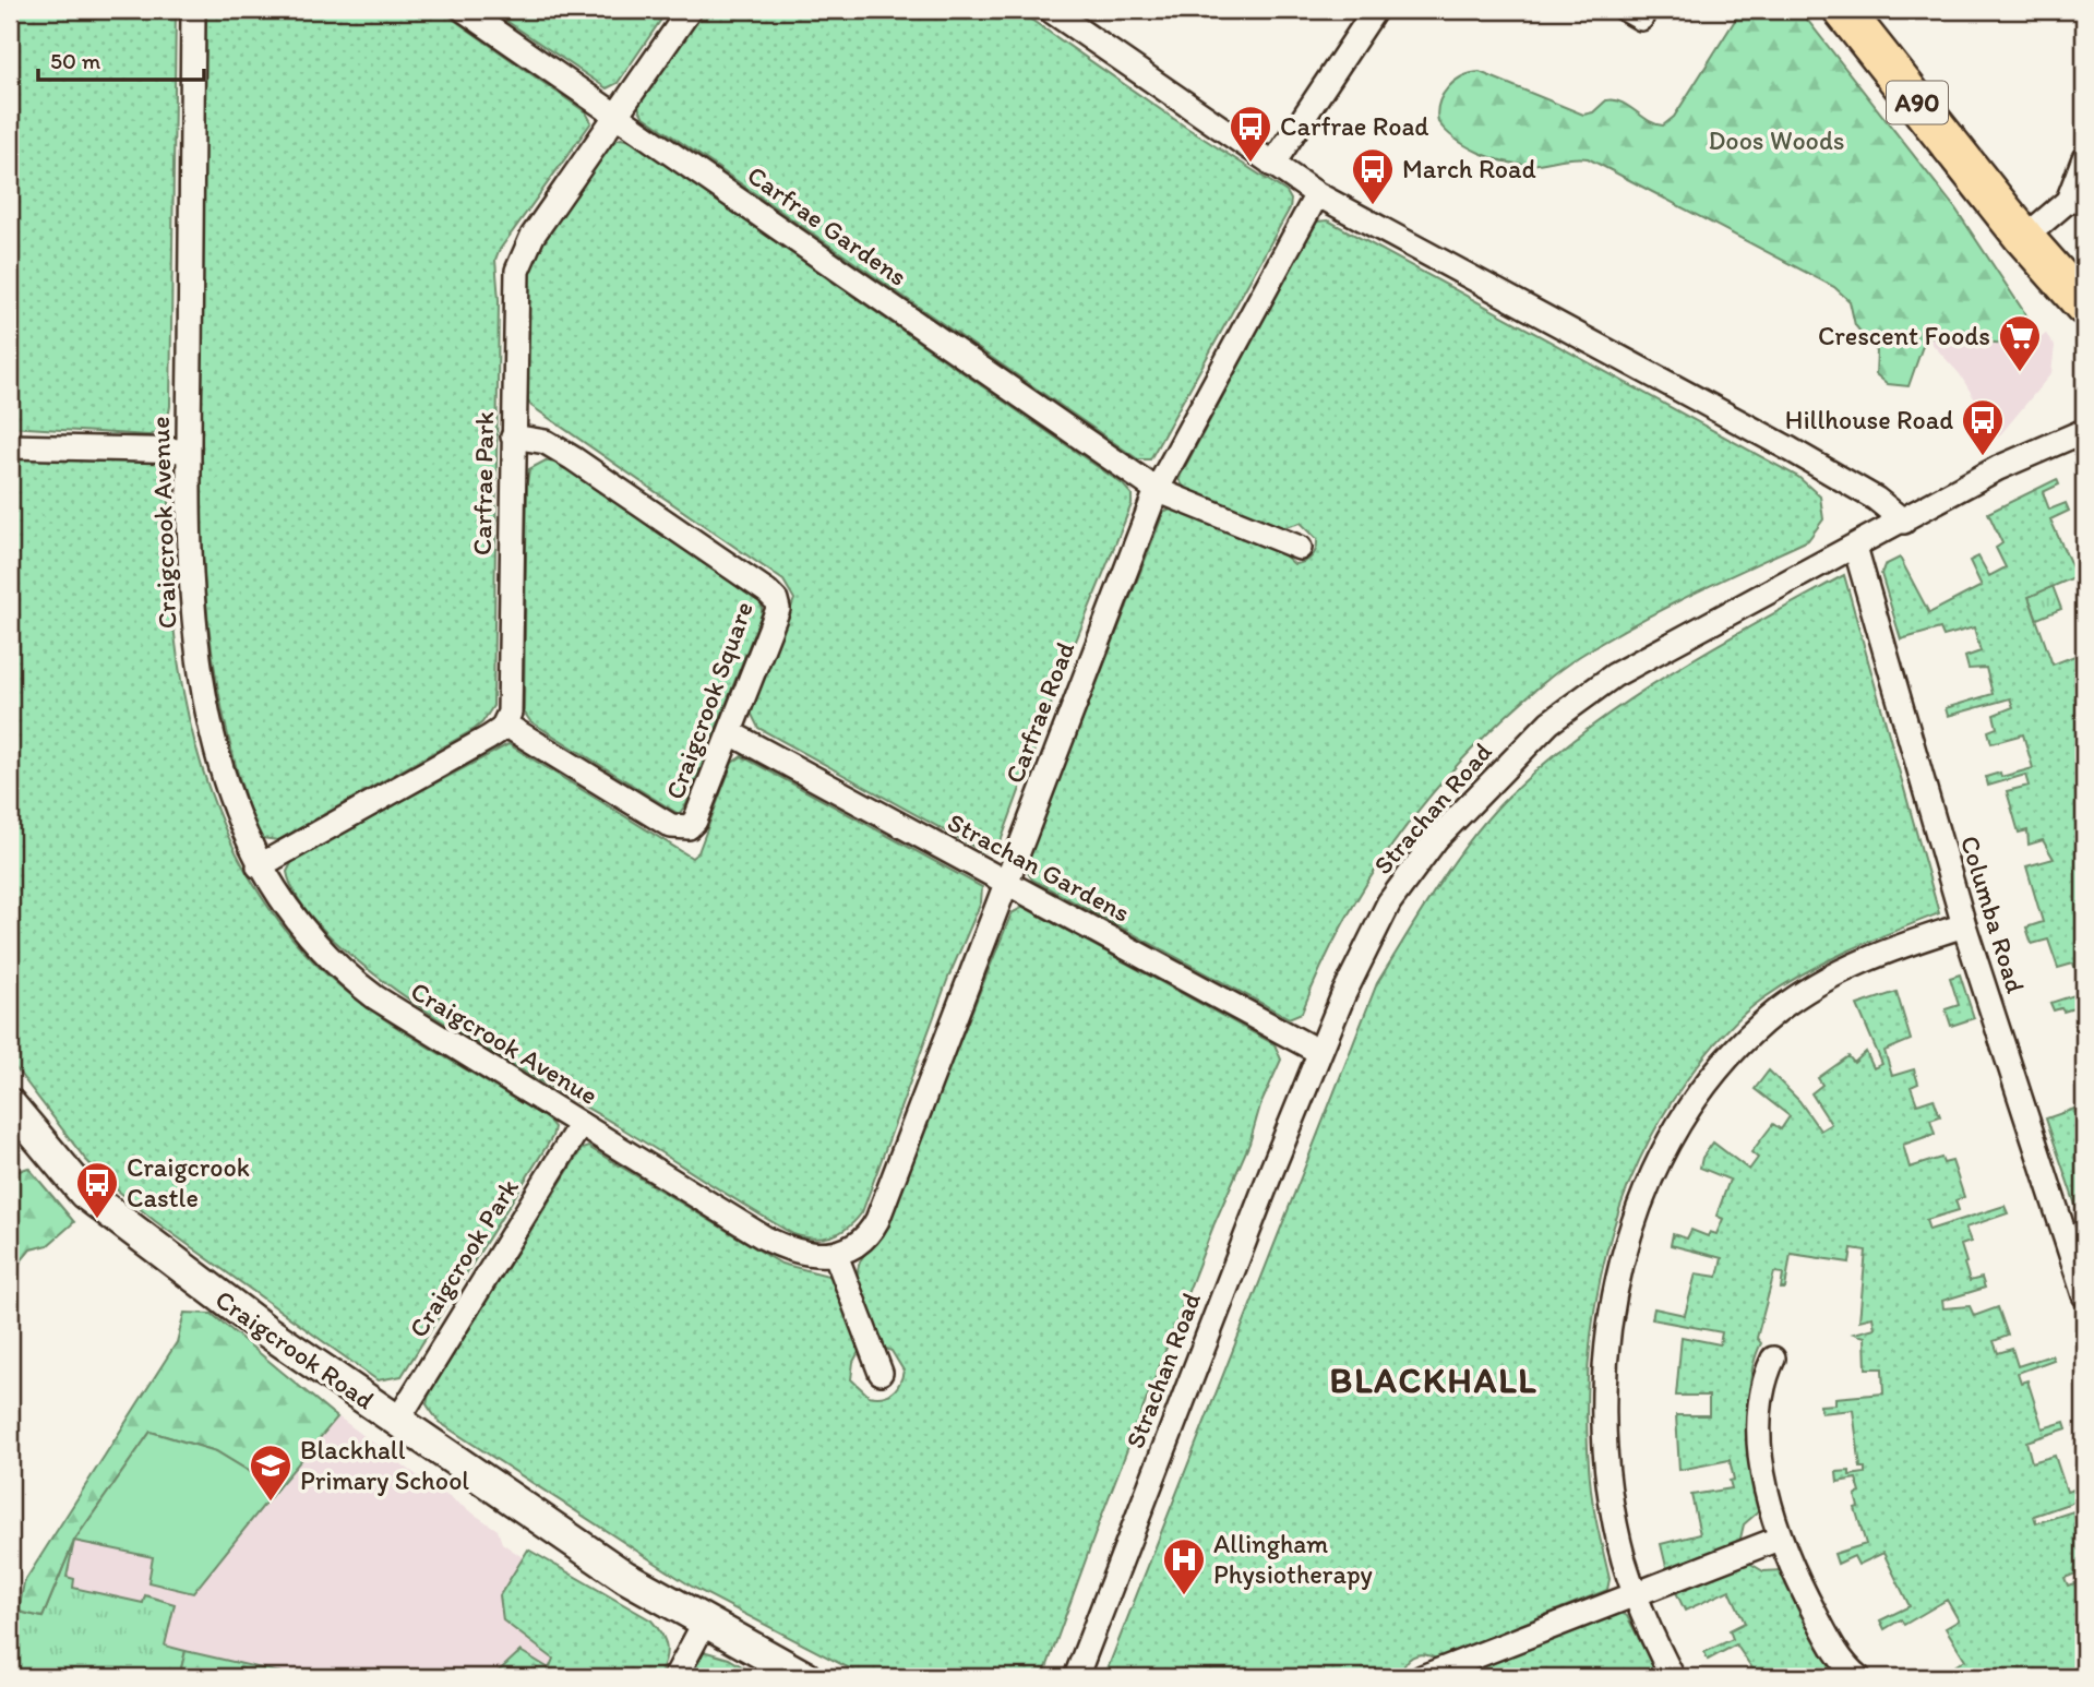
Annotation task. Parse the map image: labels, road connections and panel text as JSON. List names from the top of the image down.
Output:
{
  "streets": {
    "main road": ["A90"],
    "street": [
      "Carfrae Gardens",
      "Carfrae Park",
      "Craigcrook Avenue",
      "Craigcrook Square",
      "Carfrae Road",
      "Strachan Road",
      "Strachan Gardens",
      "Columba Road",
      "Craigcrook Park",
      "Craigcrook Road"
    ]
  },
  "crossings": [
    ["Carfrae Gardens", "Carfrae Park"],
    ["Carfrae Gardens", "Carfrae Road"],
    ["Carfrae Park", "Craigcrook Square"],
    ["Craigcrook Avenue", "Carfrae Road"],
    ["Craigcrook Avenue", "Craigcrook Park"],
    ["Craigcrook Square", "Strachan Gardens"],
    ["Carfrae Road", "Strachan Gardens"],
    ["Strachan Road", "Strachan Gardens"],
    ["Strachan Road", "Columba Road"],
    ["Craigcrook Park", "Craigcrook Road"]
  ],
  "districts": ["BLACKHALL"],
  "parks": ["Doos Woods"],
  "places": {
    "bus stop": [
      "Carfrae Road",
      "March Road",
      "Hillhouse Road",
      "Craigcrook Castle"
    ],
    "supermarket": ["Crescent Foods"],
    "school or university": ["Blackhall Primary School"],
    "hospital": ["Allingham Physiotherapy"]
  },
  "scale_bar": "50 m"
}
